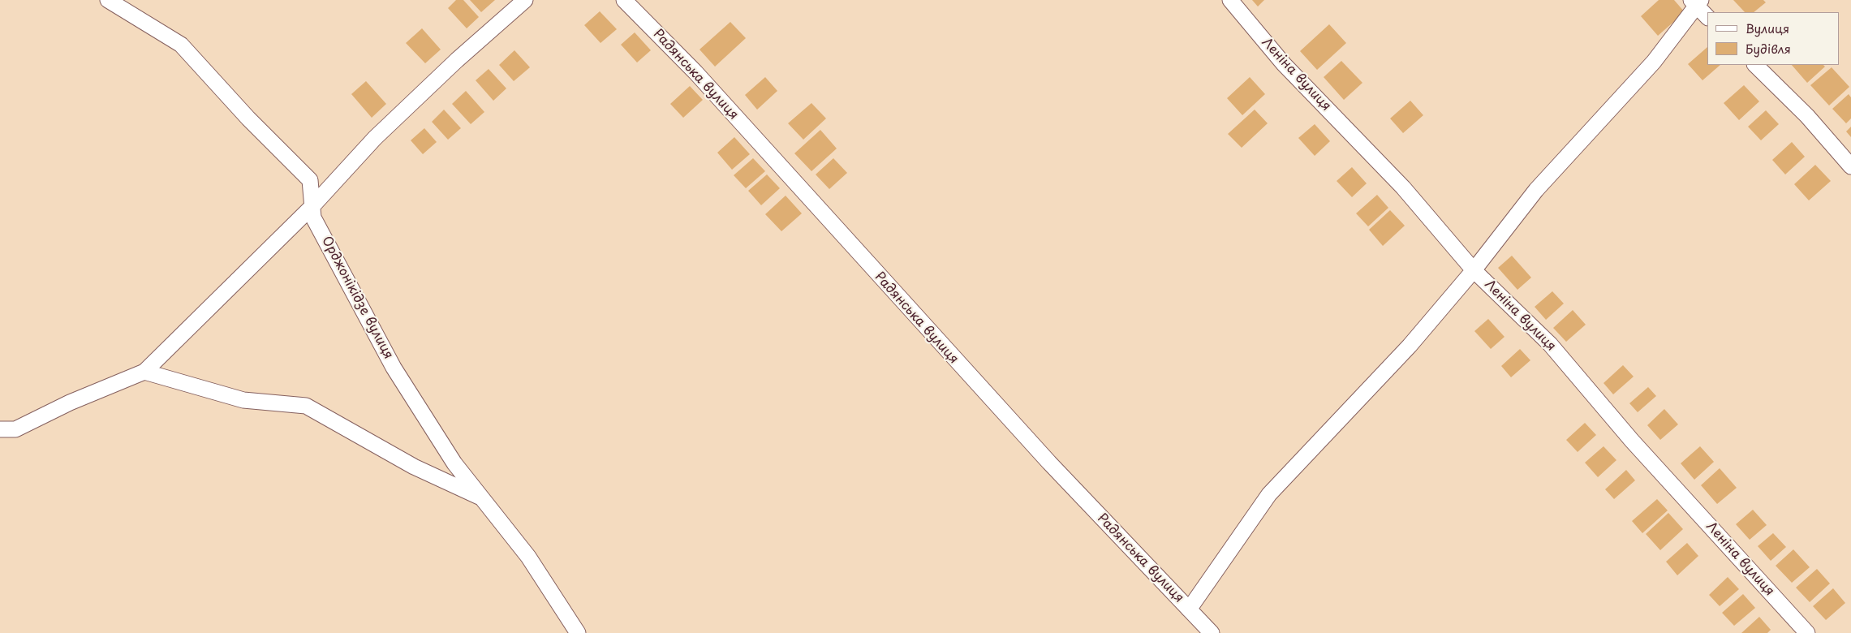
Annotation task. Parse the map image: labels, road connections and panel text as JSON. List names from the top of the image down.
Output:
{
  "streets": {
    "street": ["Радянська вулиця", "Леніна вулиця", "Орджонікідзе вулиця"]
  },
  "legend": ["Вулиця", "Будівля"]
}
